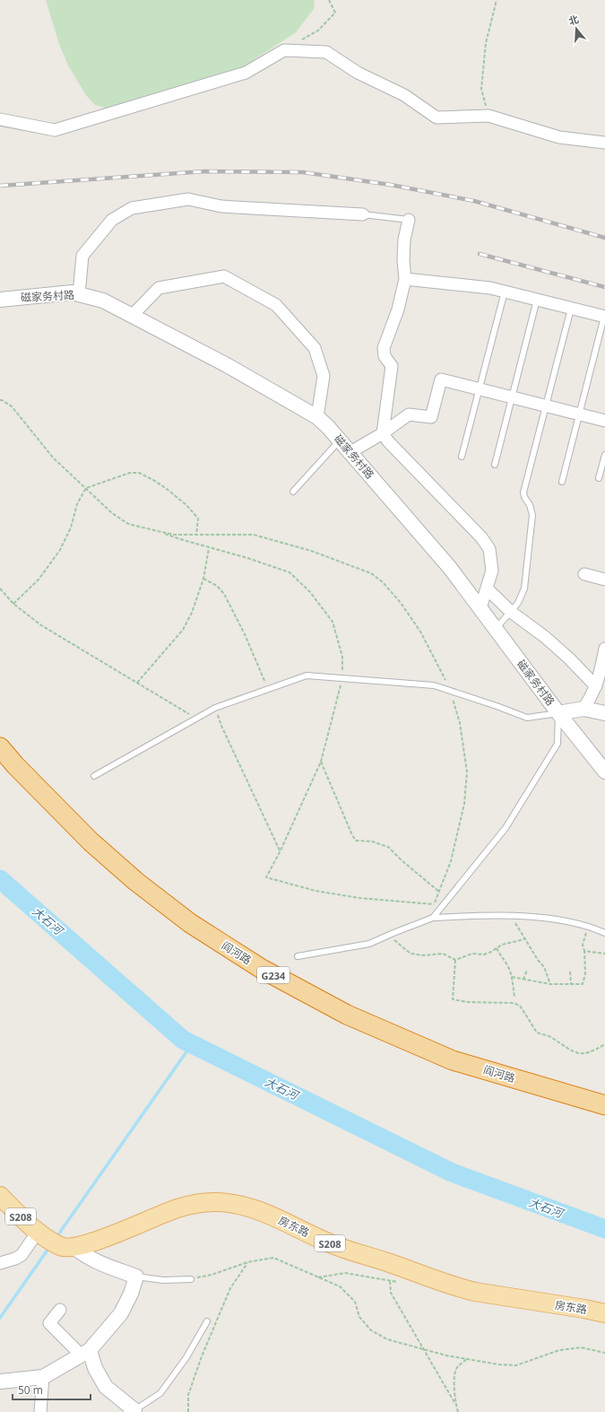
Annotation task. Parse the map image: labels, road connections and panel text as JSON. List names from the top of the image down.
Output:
{
  "streets": {
    "highway": ["阎河路", "G234"],
    "main road": ["S208", "房东路"],
    "street": ["磁家务村路"]
  },
  "crossings": [
    ["S208", "房东路"]
  ],
  "water": ["大石河"],
  "scale_bar": "50 m",
  "north": "top"
}
